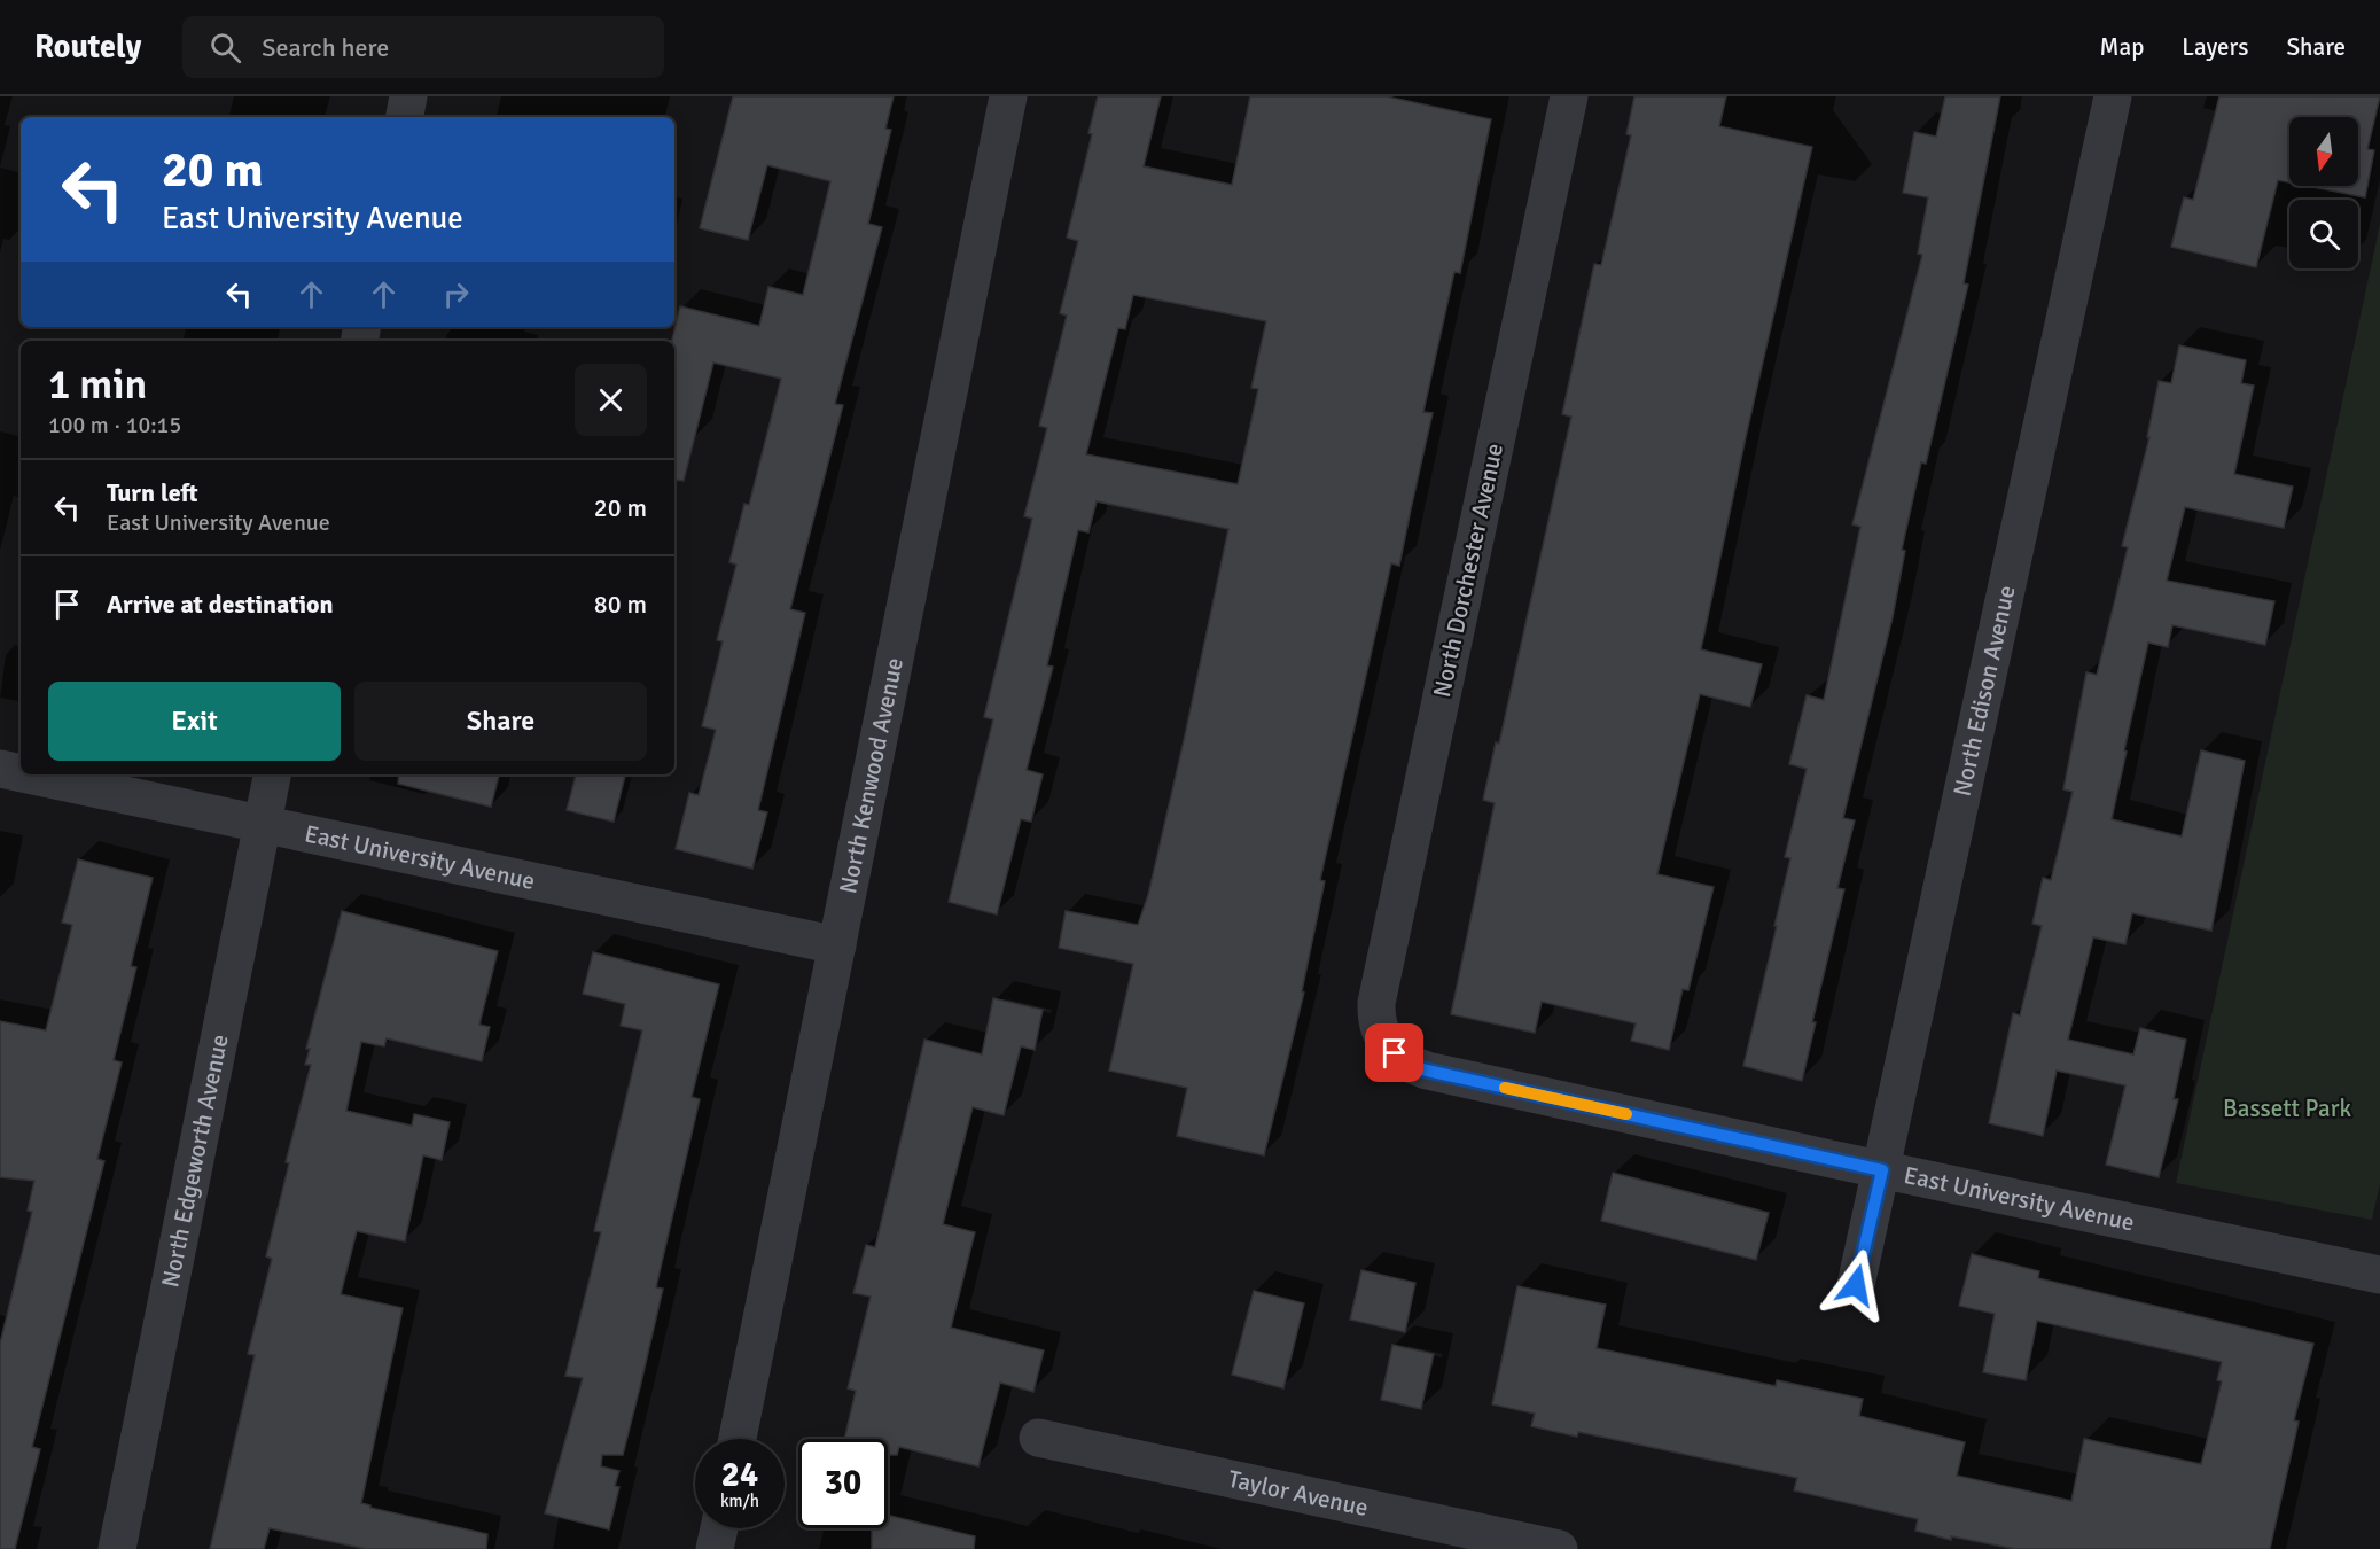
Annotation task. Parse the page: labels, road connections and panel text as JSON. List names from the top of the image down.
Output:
{
  "streets": {
    "street": [
      "North Dorchester Avenue",
      "North Edison Avenue",
      "North Kenwood Avenue",
      "East University Avenue",
      "North Edgeworth Avenue",
      "Taylor Avenue"
    ]
  },
  "crossings": [
    ["North Dorchester Avenue", "East University Avenue"],
    ["North Edison Avenue", "East University Avenue"],
    ["North Kenwood Avenue", "East University Avenue"],
    ["East University Avenue", "North Edgeworth Avenue"]
  ],
  "parks": ["Bassett Park"],
  "north": "bottom",
  "page": {
    "header": "Routely",
    "search": "Search here",
    "nav": ["Map", "Layers", "Share"],
    "turn": ["20 m", "East University Avenue"],
    "heading": ["1 min", "100 m · 10:15"],
    "list": [
      {
        "name": "Turn left",
        "note": "East University Avenue",
        "value": "20 m"
      },
      {
        "name": "Arrive at destination",
        "value": "80 m"
      }
    ],
    "buttons": ["Exit", "Share"],
    "speed": "24 km/h",
    "limit": "30"
  }
}
